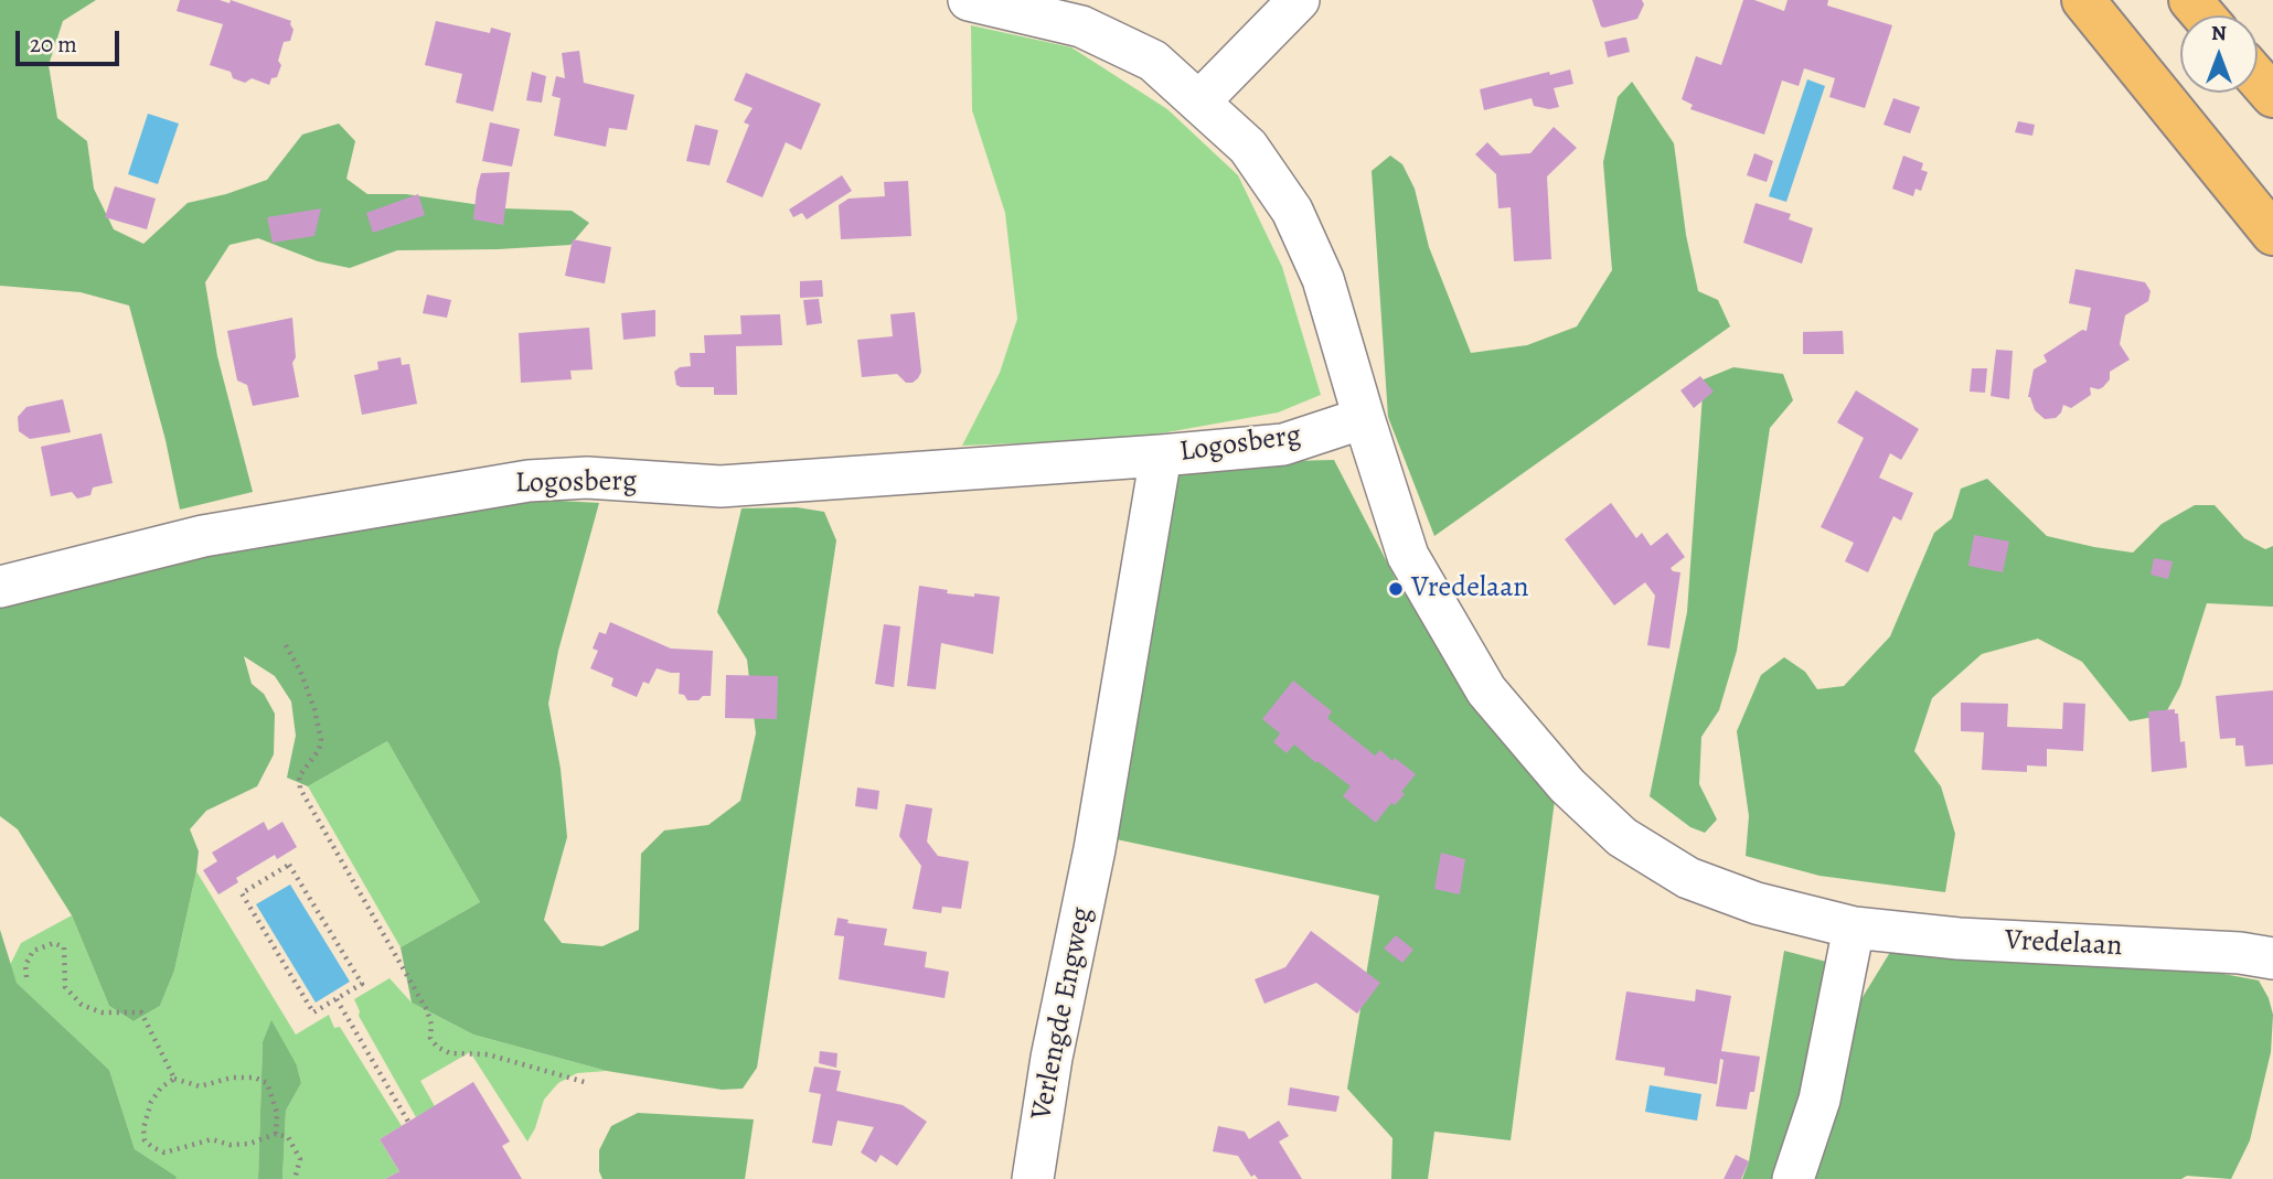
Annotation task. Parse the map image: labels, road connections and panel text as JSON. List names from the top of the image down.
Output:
{
  "streets": {
    "street": ["Logosberg", "Vredelaan", "Verlengde Engweg"]
  },
  "crossings": [
    ["Logosberg", "Vredelaan"],
    ["Logosberg", "Verlengde Engweg"]
  ],
  "places": ["Vredelaan"],
  "scale_bar": "20 m",
  "north": "top"
}
